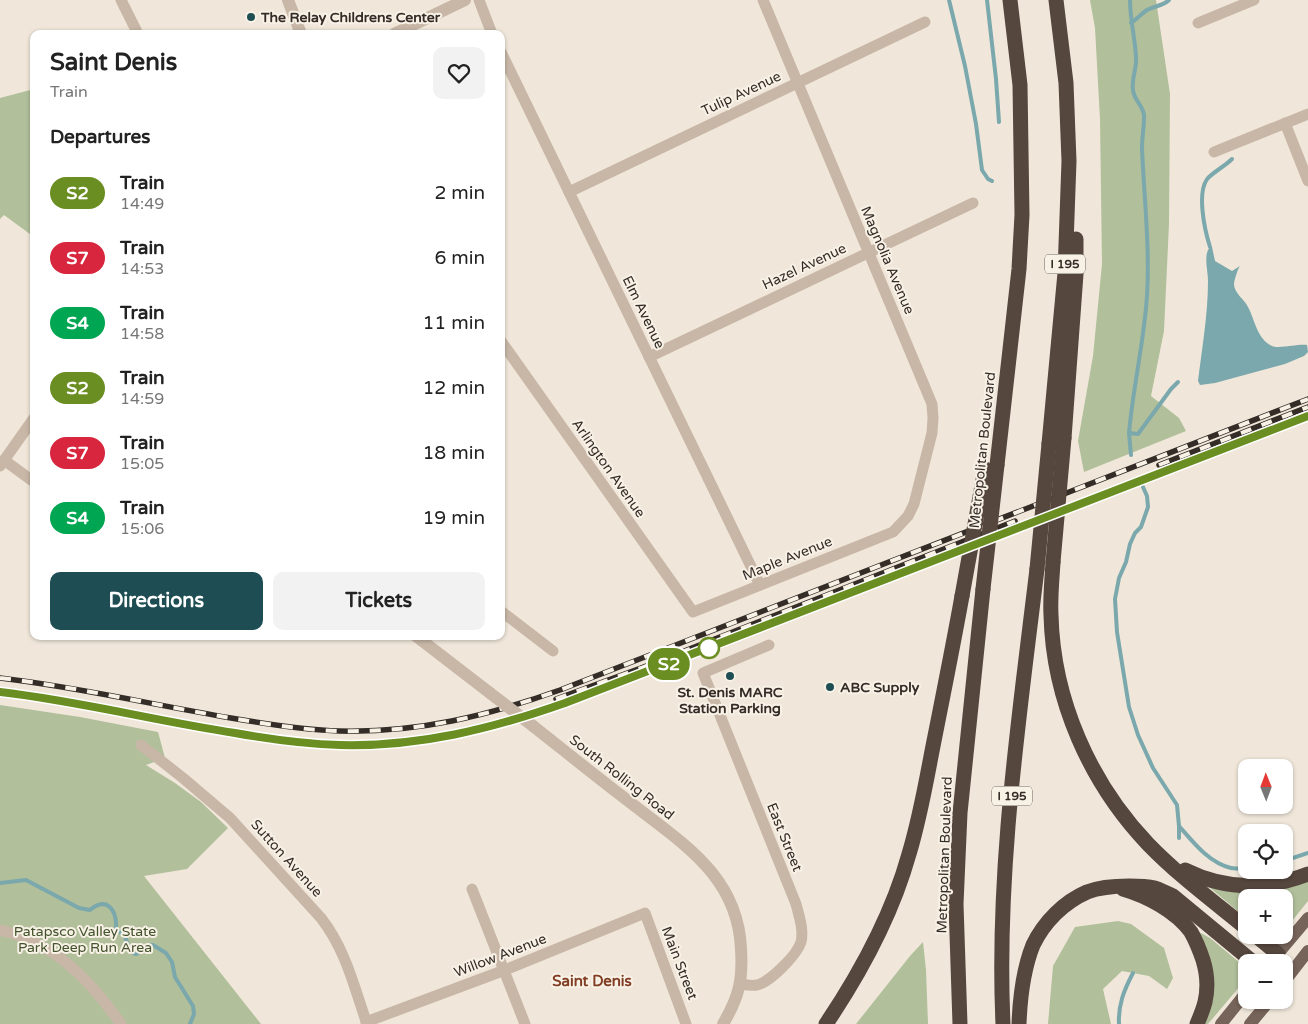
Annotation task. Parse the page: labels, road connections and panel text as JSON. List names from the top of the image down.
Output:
{
  "streets": {
    "highway": ["I 195", "Metropolitan Boulevard"],
    "street": [
      "Tulip Avenue",
      "Magnolia Avenue",
      "Hazel Avenue",
      "Elm Avenue",
      "Arlington Avenue",
      "Maple Avenue",
      "South Rolling Road",
      "East Street",
      "Sutton Avenue",
      "Willow Avenue",
      "Main Street"
    ]
  },
  "crossings": [
    ["Tulip Avenue", "Magnolia Avenue"],
    ["Tulip Avenue", "Elm Avenue"],
    ["Magnolia Avenue", "Hazel Avenue"],
    ["Magnolia Avenue", "Maple Avenue"],
    ["Hazel Avenue", "Elm Avenue"],
    ["Elm Avenue", "Maple Avenue"],
    ["Arlington Avenue", "Maple Avenue"],
    ["South Rolling Road", "East Street"],
    ["Sutton Avenue", "Willow Avenue"],
    ["Willow Avenue", "Main Street"]
  ],
  "districts": ["Saint Denis"],
  "parks": ["Patapsco Valley State Park Deep Run Area"],
  "places": ["The Relay Childrens Center", "St. Denis MARC Station Parking", "ABC Supply"],
  "north": "top",
  "page": {
    "on_map": "S2",
    "heading": [
      ["Saint Denis", "Train"],
      "Departures"
    ],
    "list": [
      {
        "mark": "S2",
        "name": "Train",
        "note": "14:49",
        "value": "2 min"
      },
      {
        "mark": "S7",
        "name": "Train",
        "note": "14:53",
        "value": "6 min"
      },
      {
        "mark": "S4",
        "name": "Train",
        "note": "14:58",
        "value": "11 min"
      },
      {
        "mark": "S2",
        "name": "Train",
        "note": "14:59",
        "value": "12 min"
      },
      {
        "mark": "S7",
        "name": "Train",
        "note": "15:05",
        "value": "18 min"
      },
      {
        "mark": "S4",
        "name": "Train",
        "note": "15:06",
        "value": "19 min"
      }
    ],
    "buttons": ["Directions", "Tickets"],
    "map_buttons": ["+", "−"]
  }
}
